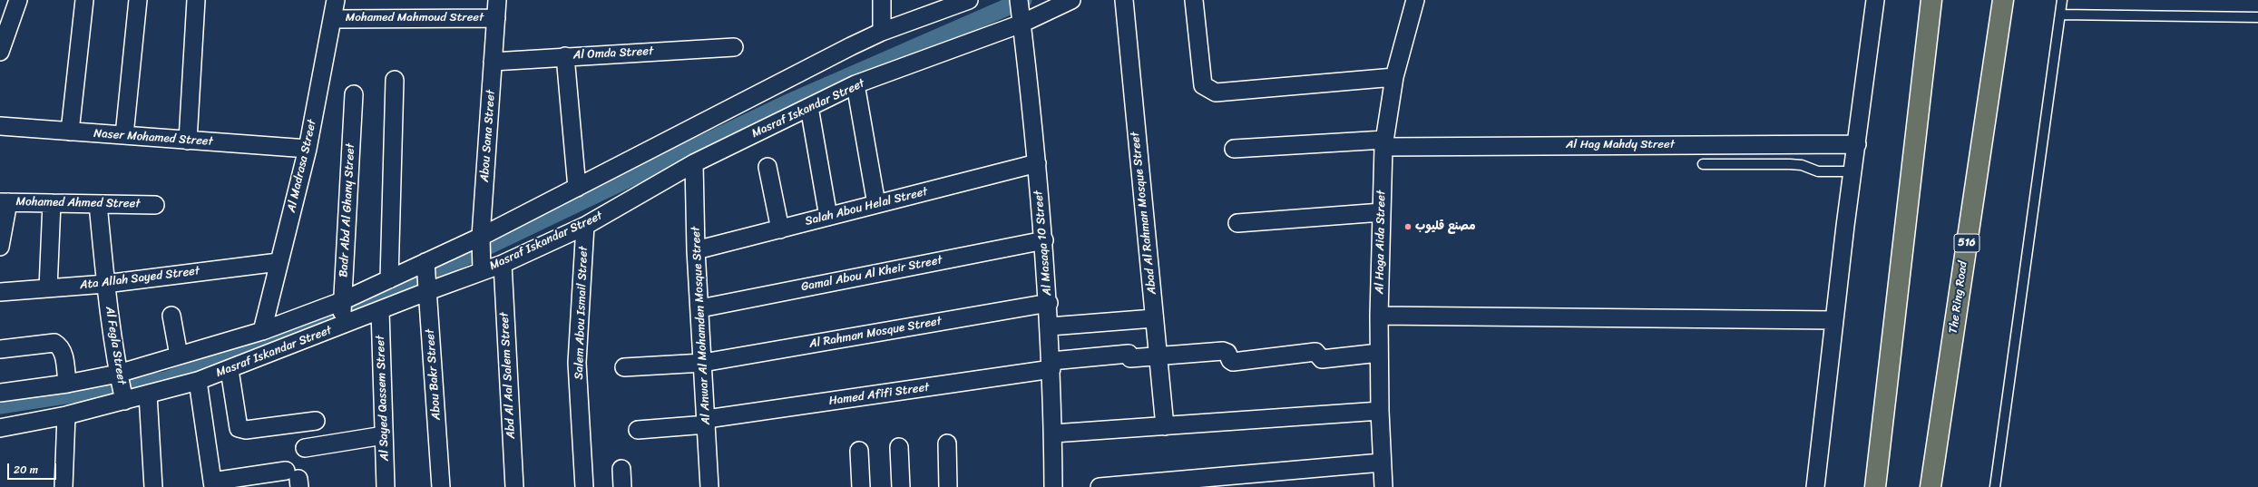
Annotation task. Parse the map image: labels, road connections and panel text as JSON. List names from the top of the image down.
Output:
{
  "streets": {
    "highway": ["516", "The Ring Road"],
    "street": [
      "Mohamed Mahmoud Street",
      "Al Omda Street",
      "Masraf Iskandar Street",
      "Abou Sana Street",
      "Naser Mohamed Street",
      "Al Hag Mahdy Street",
      "Al Madrasa Street",
      "Mohamed Ahmed Street",
      "Salah Abou Helal Street",
      "Badr Abd Al Ghany Street",
      "Abad Al Rahman Mosque Street",
      "Al Haga Aida Street",
      "Al Masaqa 10 Street",
      "Gamal Abou Al Kheir Street",
      "Ata Allah Sayed Street",
      "Salem Abou Ismail Street",
      "Al Anwar Al Mohamden Mosque Street",
      "Al Rahman Mosque Street",
      "Al Fegla Street",
      "Abou Bakr Street",
      "Abd Al Aal Salem Street",
      "Hamed Afifi Street",
      "Al Sayed Qassem Street"
    ]
  },
  "crossings": [
    ["Mohamed Mahmoud Street", "Abou Sana Street"],
    ["Mohamed Mahmoud Street", "Al Madrasa Street"],
    ["Al Omda Street", "Abou Sana Street"],
    ["Masraf Iskandar Street", "Abou Sana Street"],
    ["Masraf Iskandar Street", "Al Madrasa Street"],
    ["Masraf Iskandar Street", "Badr Abd Al Ghany Street"],
    ["Masraf Iskandar Street", "Al Masaqa 10 Street"],
    ["Masraf Iskandar Street", "Salem Abou Ismail Street"],
    ["Masraf Iskandar Street", "Al Anwar Al Mohamden Mosque Street"],
    ["Masraf Iskandar Street", "Al Fegla Street"],
    ["Masraf Iskandar Street", "Abou Bakr Street"],
    ["Masraf Iskandar Street", "Abd Al Aal Salem Street"],
    ["Masraf Iskandar Street", "Al Sayed Qassem Street"],
    ["Naser Mohamed Street", "Al Madrasa Street"],
    ["Al Hag Mahdy Street", "Al Haga Aida Street"],
    ["Al Madrasa Street", "Ata Allah Sayed Street"],
    ["Mohamed Ahmed Street", "Al Fegla Street"],
    ["Salah Abou Helal Street", "Al Masaqa 10 Street"],
    ["Salah Abou Helal Street", "Al Anwar Al Mohamden Mosque Street"],
    ["Abad Al Rahman Mosque Street", "Hamed Afifi Street"],
    ["Al Masaqa 10 Street", "Gamal Abou Al Kheir Street"],
    ["Al Masaqa 10 Street", "Al Rahman Mosque Street"],
    ["Al Masaqa 10 Street", "Hamed Afifi Street"],
    ["Gamal Abou Al Kheir Street", "Al Anwar Al Mohamden Mosque Street"],
    ["Ata Allah Sayed Street", "Al Fegla Street"],
    ["Al Anwar Al Mohamden Mosque Street", "Al Rahman Mosque Street"],
    ["Al Anwar Al Mohamden Mosque Street", "Hamed Afifi Street"]
  ],
  "places": ["مصنع قليوب"],
  "scale_bar": "20 m"
}
